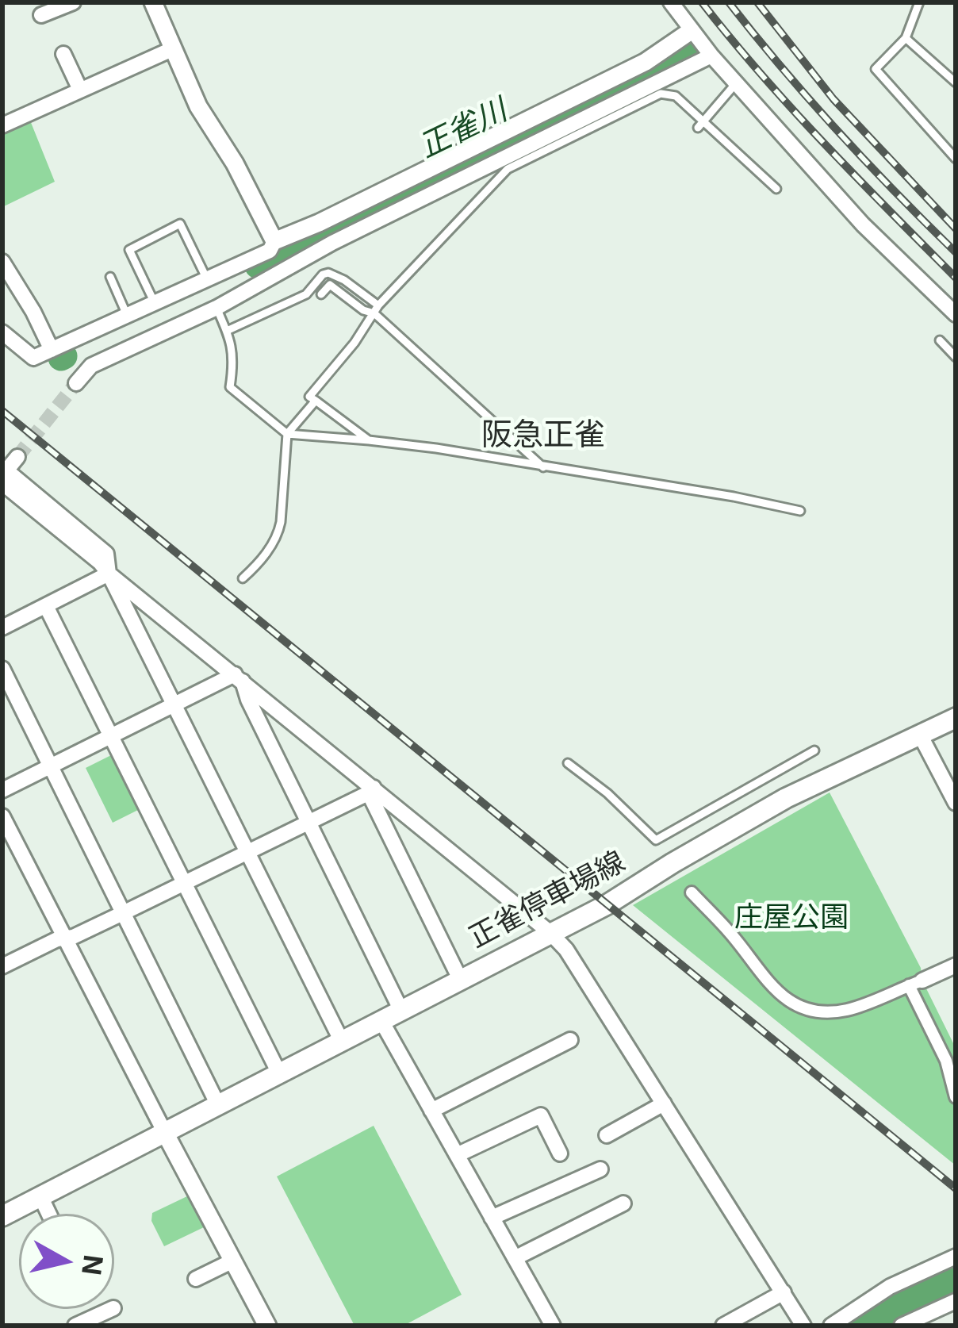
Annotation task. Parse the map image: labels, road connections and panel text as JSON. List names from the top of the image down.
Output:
{
  "streets": {
    "main road": ["正雀停車場線"]
  },
  "districts": ["阪急正雀"],
  "water": ["正雀川"],
  "parks": ["庄屋公園"],
  "north": "right"
}
